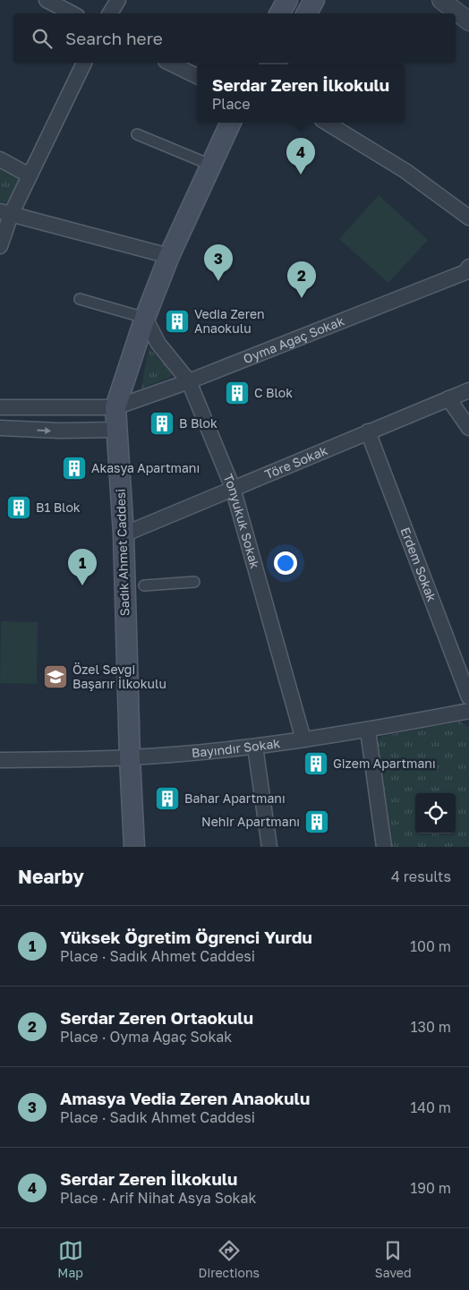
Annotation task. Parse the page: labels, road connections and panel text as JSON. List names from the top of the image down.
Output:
{
  "streets": {
    "main road": ["Sadık Ahmet Caddesi"],
    "street": [
      "Oyma Ağaç Sokak",
      "Töre Sokak",
      "Tonyukuk Sokak",
      "Erdem Sokak",
      "Bayındır Sokak"
    ]
  },
  "crossings": [
    ["Oyma Ağaç Sokak", "Tonyukuk Sokak"],
    ["Oyma Ağaç Sokak", "Sadık Ahmet Caddesi"],
    ["Töre Sokak", "Tonyukuk Sokak"],
    ["Töre Sokak", "Sadık Ahmet Caddesi"],
    ["Töre Sokak", "Erdem Sokak"],
    ["Tonyukuk Sokak", "Sadık Ahmet Caddesi"],
    ["Tonyukuk Sokak", "Bayındır Sokak"],
    ["Sadık Ahmet Caddesi", "Bayındır Sokak"]
  ],
  "places": {
    "building": [
      "Vedia Zeren Anaokulu",
      "C Blok",
      "B Blok",
      "Akasya Apartmanı",
      "B1 Blok",
      "Gizem Apartmanı",
      "Bahar Apartmanı",
      "Nehir Apartmanı"
    ],
    "school or university": ["Özel Sevgi Başarır İlkokulu"]
  },
  "page": {
    "search": "Search here",
    "popup": ["Serdar Zeren İlkokulu", "Place"],
    "pins": [
      "4",
      "3",
      "2",
      "1"
    ],
    "heading": ["Nearby", "4 results"],
    "list": [
      {
        "mark": "1",
        "name": "Yüksek Öğretim Öğrenci Yurdu",
        "note": "Place · Sadık Ahmet Caddesi",
        "value": "100 m"
      },
      {
        "mark": "2",
        "name": "Serdar Zeren Ortaokulu",
        "note": "Place · Oyma Ağaç Sokak",
        "value": "130 m"
      },
      {
        "mark": "3",
        "name": "Amasya Vedia Zeren Anaokulu",
        "note": "Place · Sadık Ahmet Caddesi",
        "value": "140 m"
      },
      {
        "mark": "4",
        "name": "Serdar Zeren İlkokulu",
        "note": "Place · Arif Nihat Asya Sokak",
        "value": "190 m"
      }
    ],
    "nav": ["Map", "Directions", "Saved"]
  }
}
